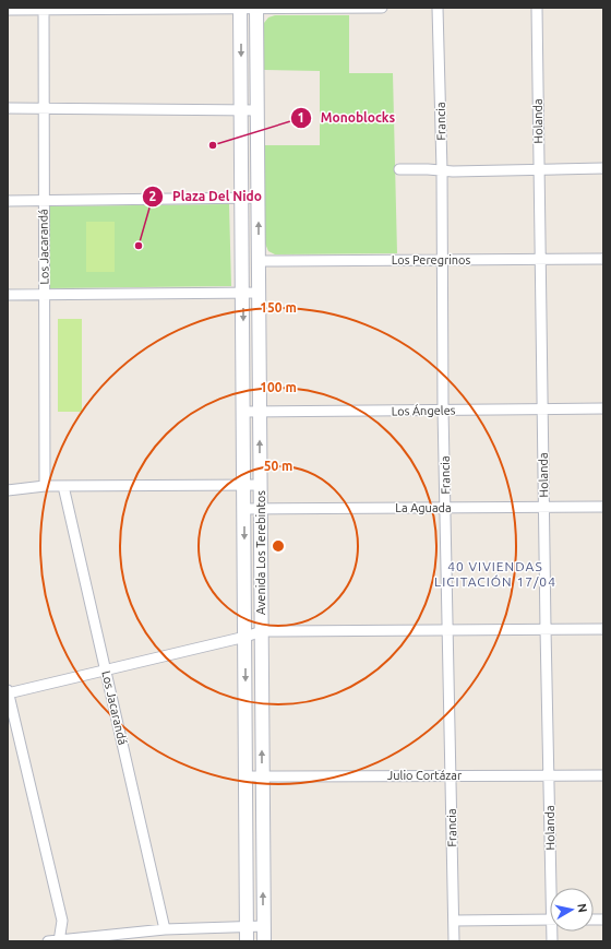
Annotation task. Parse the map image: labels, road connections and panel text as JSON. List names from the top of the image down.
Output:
{
  "streets": {
    "main road": ["Avenida Los Terebintos"],
    "street": [
      "Francia",
      "Holanda",
      "Los Jacarandá",
      "Los Peregrinos",
      "Los Ángeles",
      "La Aguada",
      "Julio Cortázar"
    ]
  },
  "crossings": [
    ["Francia", "Los Peregrinos"],
    ["Francia", "Los Ángeles"],
    ["Francia", "La Aguada"],
    ["Francia", "Julio Cortázar"],
    ["Holanda", "Los Peregrinos"],
    ["Holanda", "Los Ángeles"],
    ["Holanda", "La Aguada"],
    ["Holanda", "Julio Cortázar"],
    ["Los Peregrinos", "Avenida Los Terebintos"],
    ["Los Ángeles", "Avenida Los Terebintos"],
    ["La Aguada", "Avenida Los Terebintos"],
    ["Avenida Los Terebintos", "Julio Cortázar"]
  ],
  "districts": ["40 VIVIENDAS LICITACIÓN 17/04"],
  "places": ["Monoblocks", "Plaza Del Nido"],
  "north": "right",
  "rings": ["150 m", "100 m", "50 m"]
}
